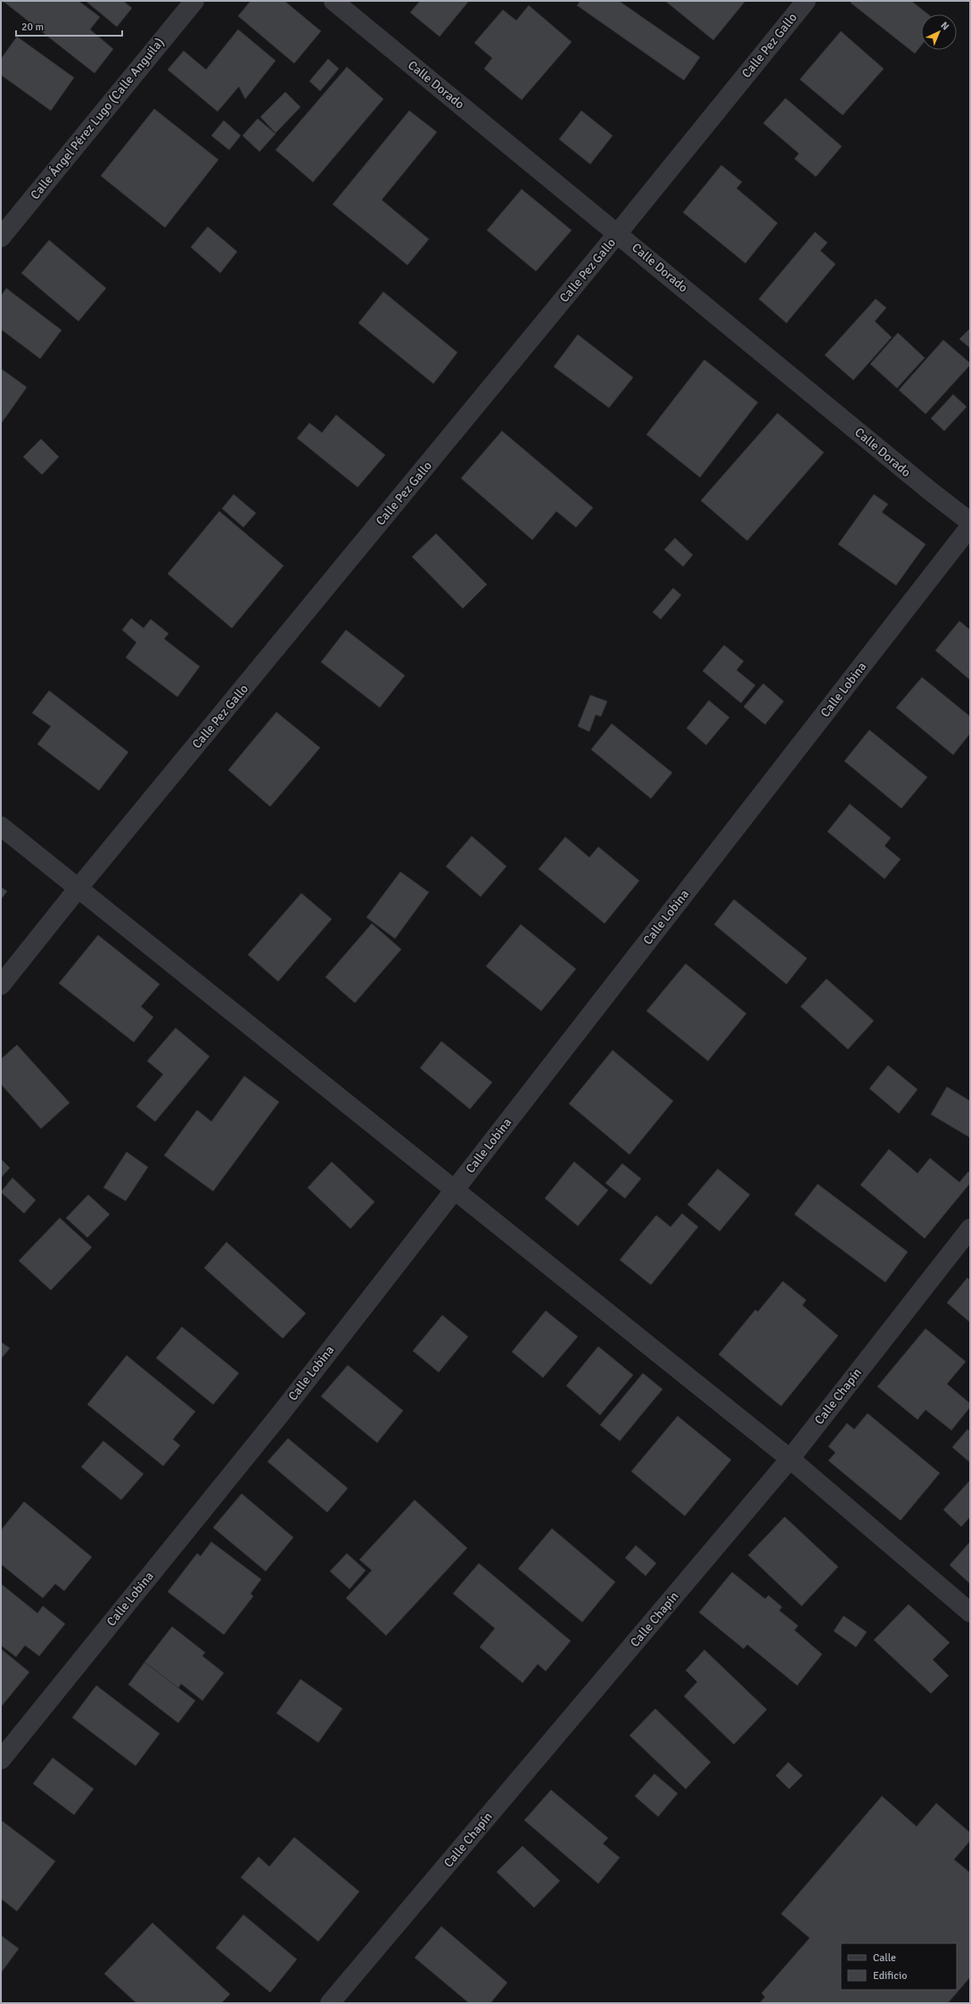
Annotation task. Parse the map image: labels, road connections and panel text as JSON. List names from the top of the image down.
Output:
{
  "streets": {
    "street": [
      "Calle Pez Gallo",
      "Calle Dorado",
      "Calle Ángel Pérez Lugo (Calle Anguila)",
      "Calle Lobina",
      "Calle Chapín"
    ]
  },
  "crossings": [
    ["Calle Pez Gallo", "Calle Dorado"]
  ],
  "legend": ["Calle", "Edificio"],
  "scale_bar": "20 m",
  "north": "top right"
}
